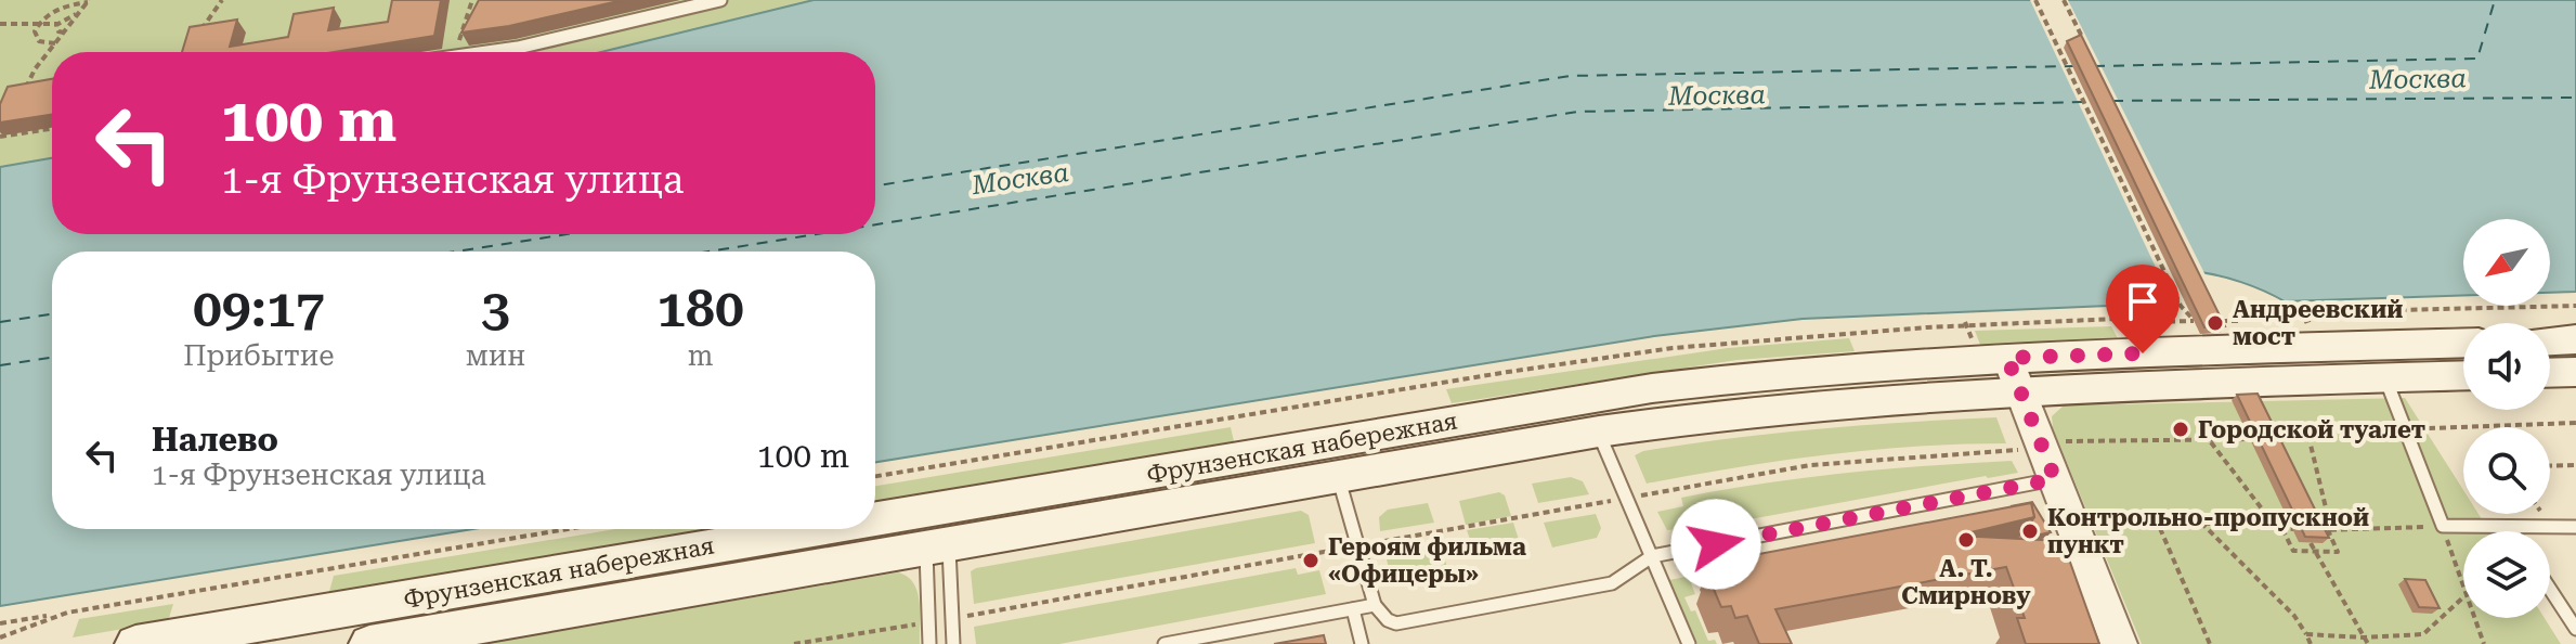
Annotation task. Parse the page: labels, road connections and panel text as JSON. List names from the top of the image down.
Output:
{
  "streets": {
    "main road": ["Фрунзенская набережная"]
  },
  "water": ["Москва"],
  "places": [
    "Андреевский мост",
    "Городской туалет",
    "Контрольно-пропускной пункт",
    "А. Т. Смирнову",
    "Героям фильма «Офицеры»"
  ],
  "north": "bottom left",
  "page": {
    "turn": ["100 m", "1-я Фрунзенская улица"],
    "eta": [
      "09:17",
      "Прибытие",
      "3",
      "мин",
      "180",
      "m"
    ],
    "list": [
      {
        "name": "Налево",
        "note": "1-я Фрунзенская улица",
        "value": "100 m"
      }
    ]
  }
}
